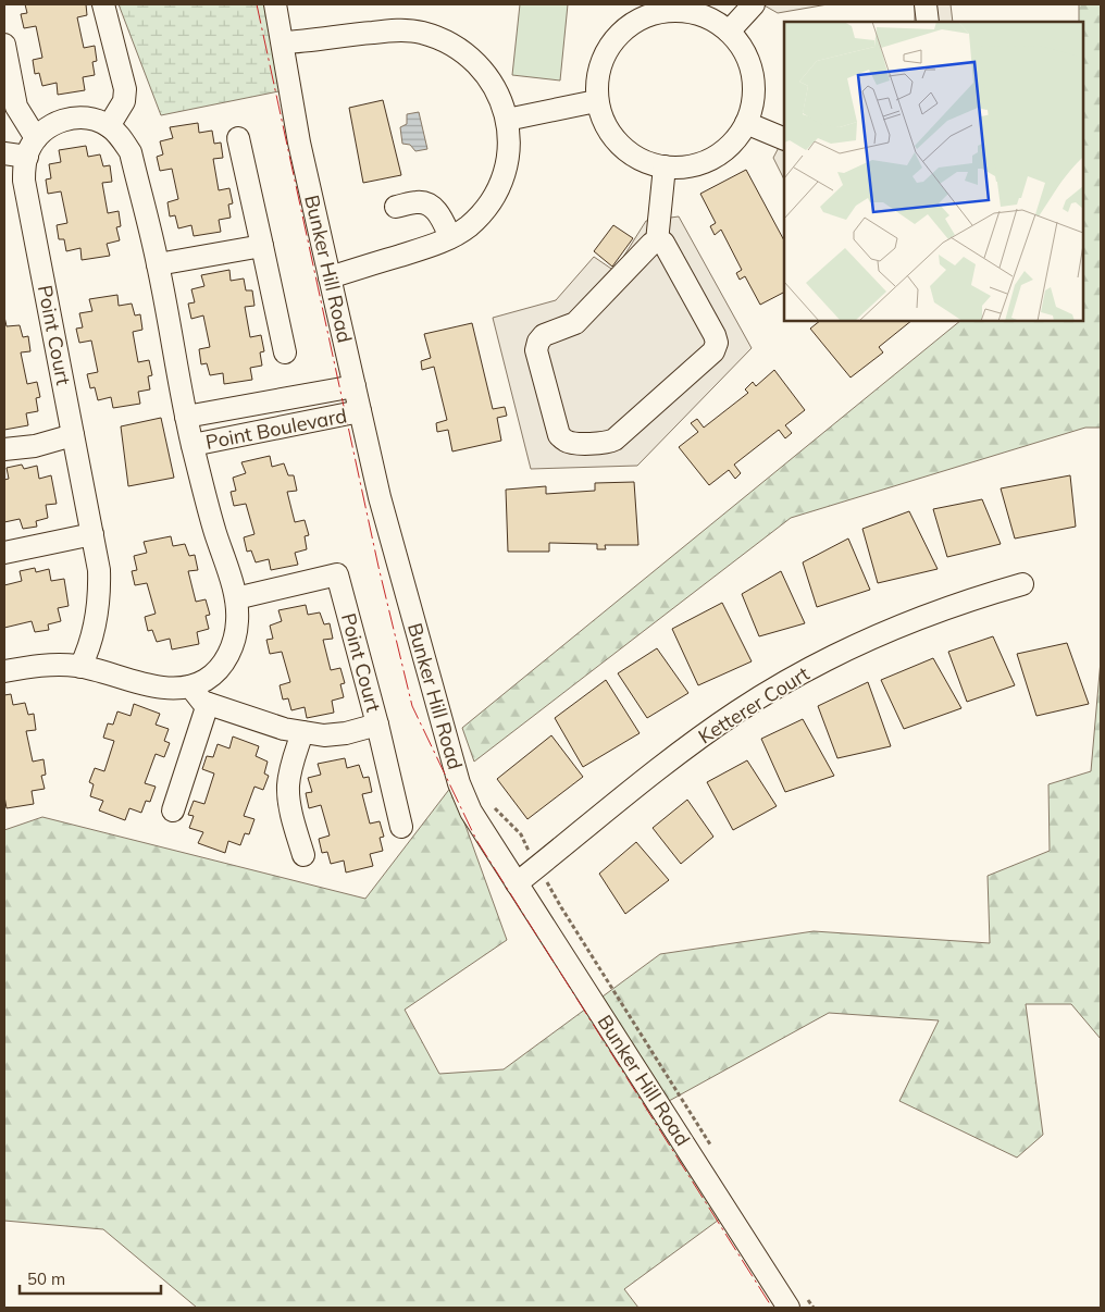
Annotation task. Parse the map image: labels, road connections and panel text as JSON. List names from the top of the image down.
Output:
{
  "streets": {
    "street": [
      "Bunker Hill Road",
      "Point Court",
      "Point Boulevard",
      "Ketterer Court"
    ]
  },
  "crossings": [
    ["Bunker Hill Road", "Point Boulevard"],
    ["Bunker Hill Road", "Ketterer Court"]
  ],
  "scale_bar": "50 m"
}
